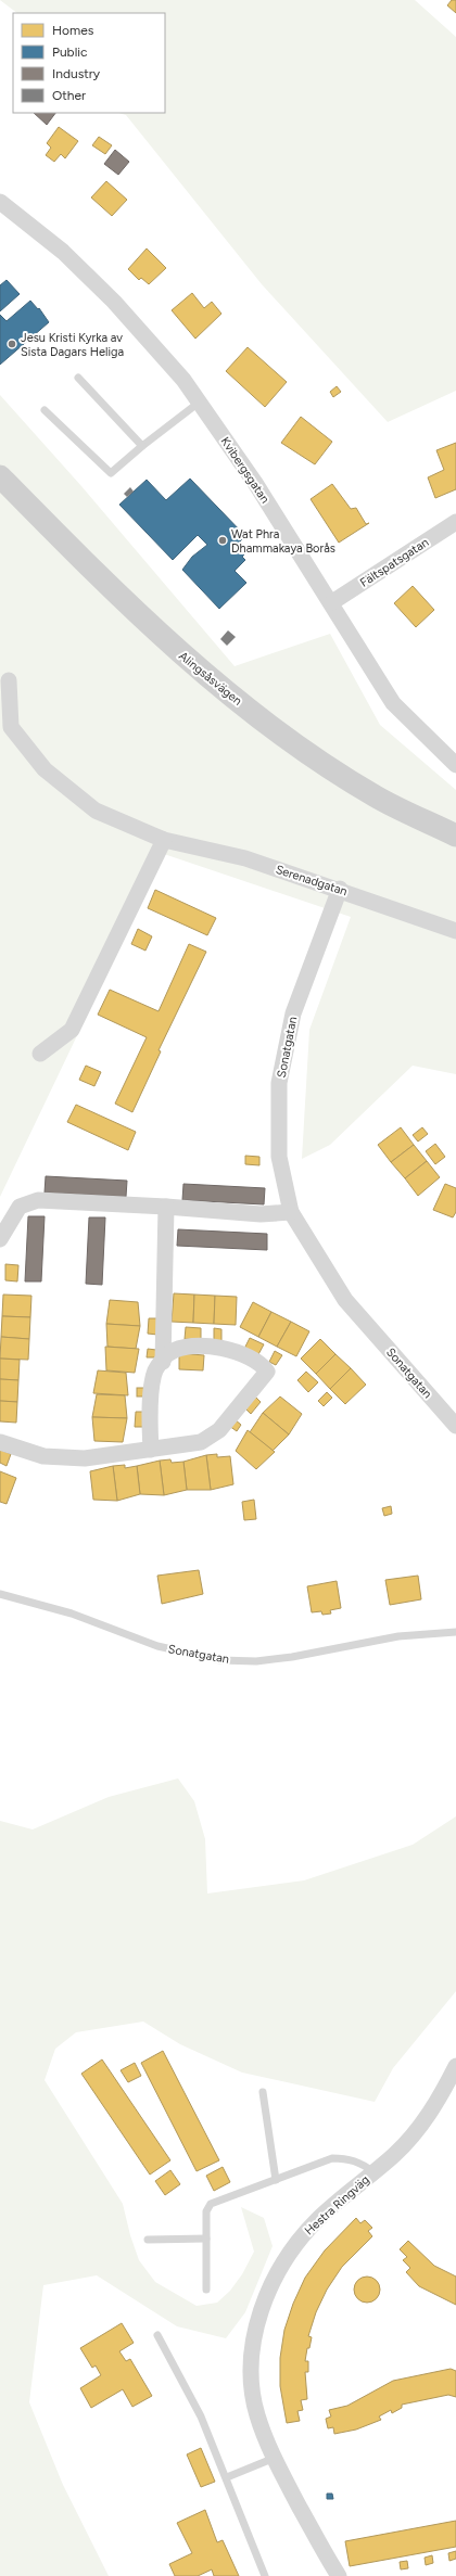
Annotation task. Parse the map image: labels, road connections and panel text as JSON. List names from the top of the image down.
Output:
{
  "streets": {
    "main road": ["Alingsåsvägen"],
    "street": [
      "Kvibergsgatan",
      "Fältspatsgatan",
      "Serenadgatan",
      "Sonatgatan",
      "Hestra Ringväg"
    ]
  },
  "crossings": [
    ["Kvibergsgatan", "Fältspatsgatan"],
    ["Serenadgatan", "Sonatgatan"]
  ],
  "places": ["Jesu Kristi Kyrka av Sista Dagars Heliga", "Wat Phra Dhammakaya Borås"],
  "legend": [
    "Homes",
    "Public",
    "Industry",
    "Other"
  ]
}
